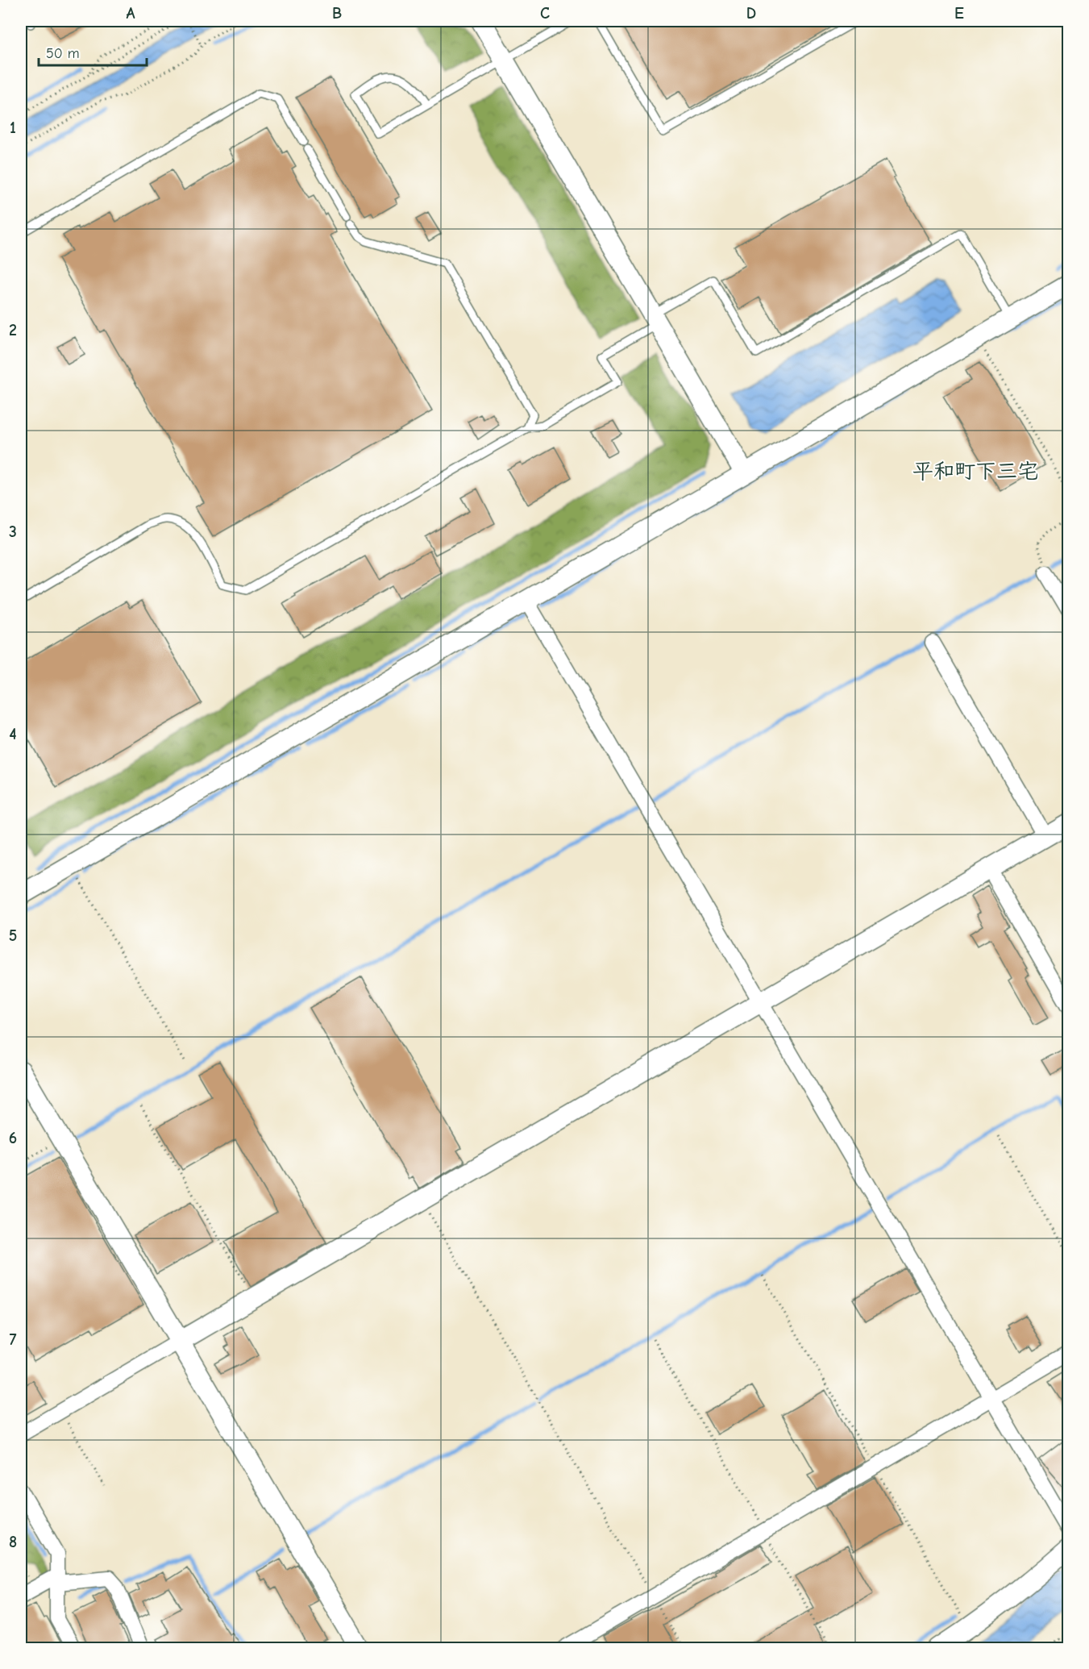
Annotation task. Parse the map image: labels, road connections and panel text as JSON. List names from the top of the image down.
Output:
{
  "districts": ["平和町下三宅"],
  "scale_bar": "50 m",
  "grid": {
    "columns": [
      "A",
      "B",
      "C",
      "D",
      "E"
    ],
    "rows": [
      "1",
      "2",
      "3",
      "4",
      "5",
      "6",
      "7",
      "8"
    ]
  }
}
